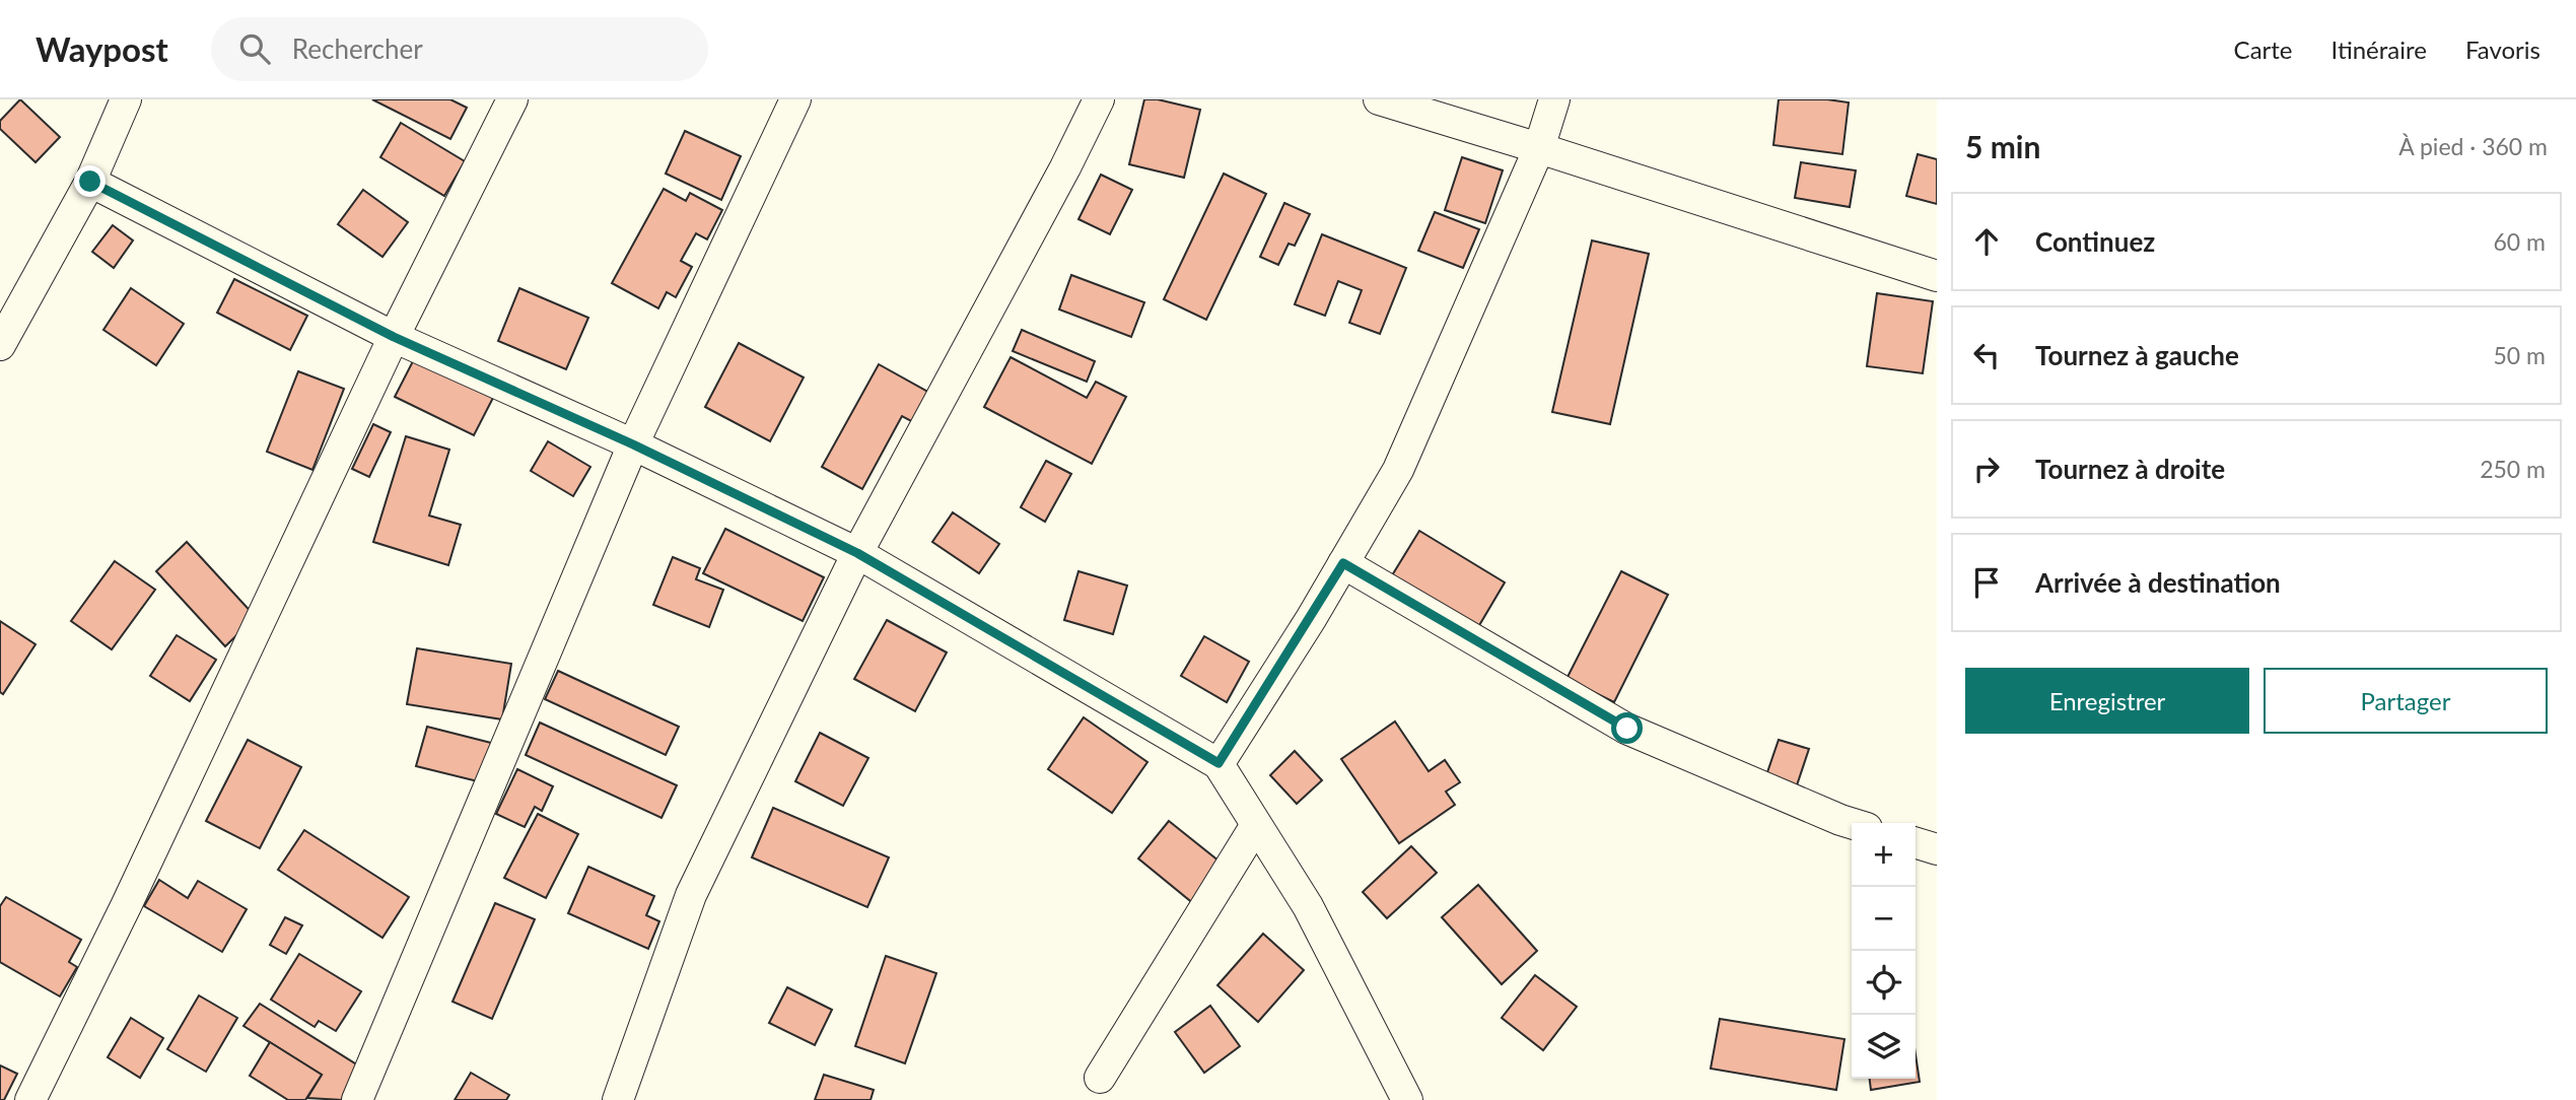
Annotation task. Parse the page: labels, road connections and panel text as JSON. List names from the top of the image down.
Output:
{
  "page": {
    "header": "Waypost",
    "search": "Rechercher",
    "nav": ["Carte", "Itinéraire", "Favoris"],
    "heading": ["5 min", "À pied · 360 m"],
    "list": [
      ["Continuez", "60 m"],
      ["Tournez à gauche", "50 m"],
      ["Tournez à droite", "250 m"],
      "Arrivée à destination"
    ],
    "buttons": ["Enregistrer", "Partager"],
    "map_buttons": ["+", "−"]
  }
}
